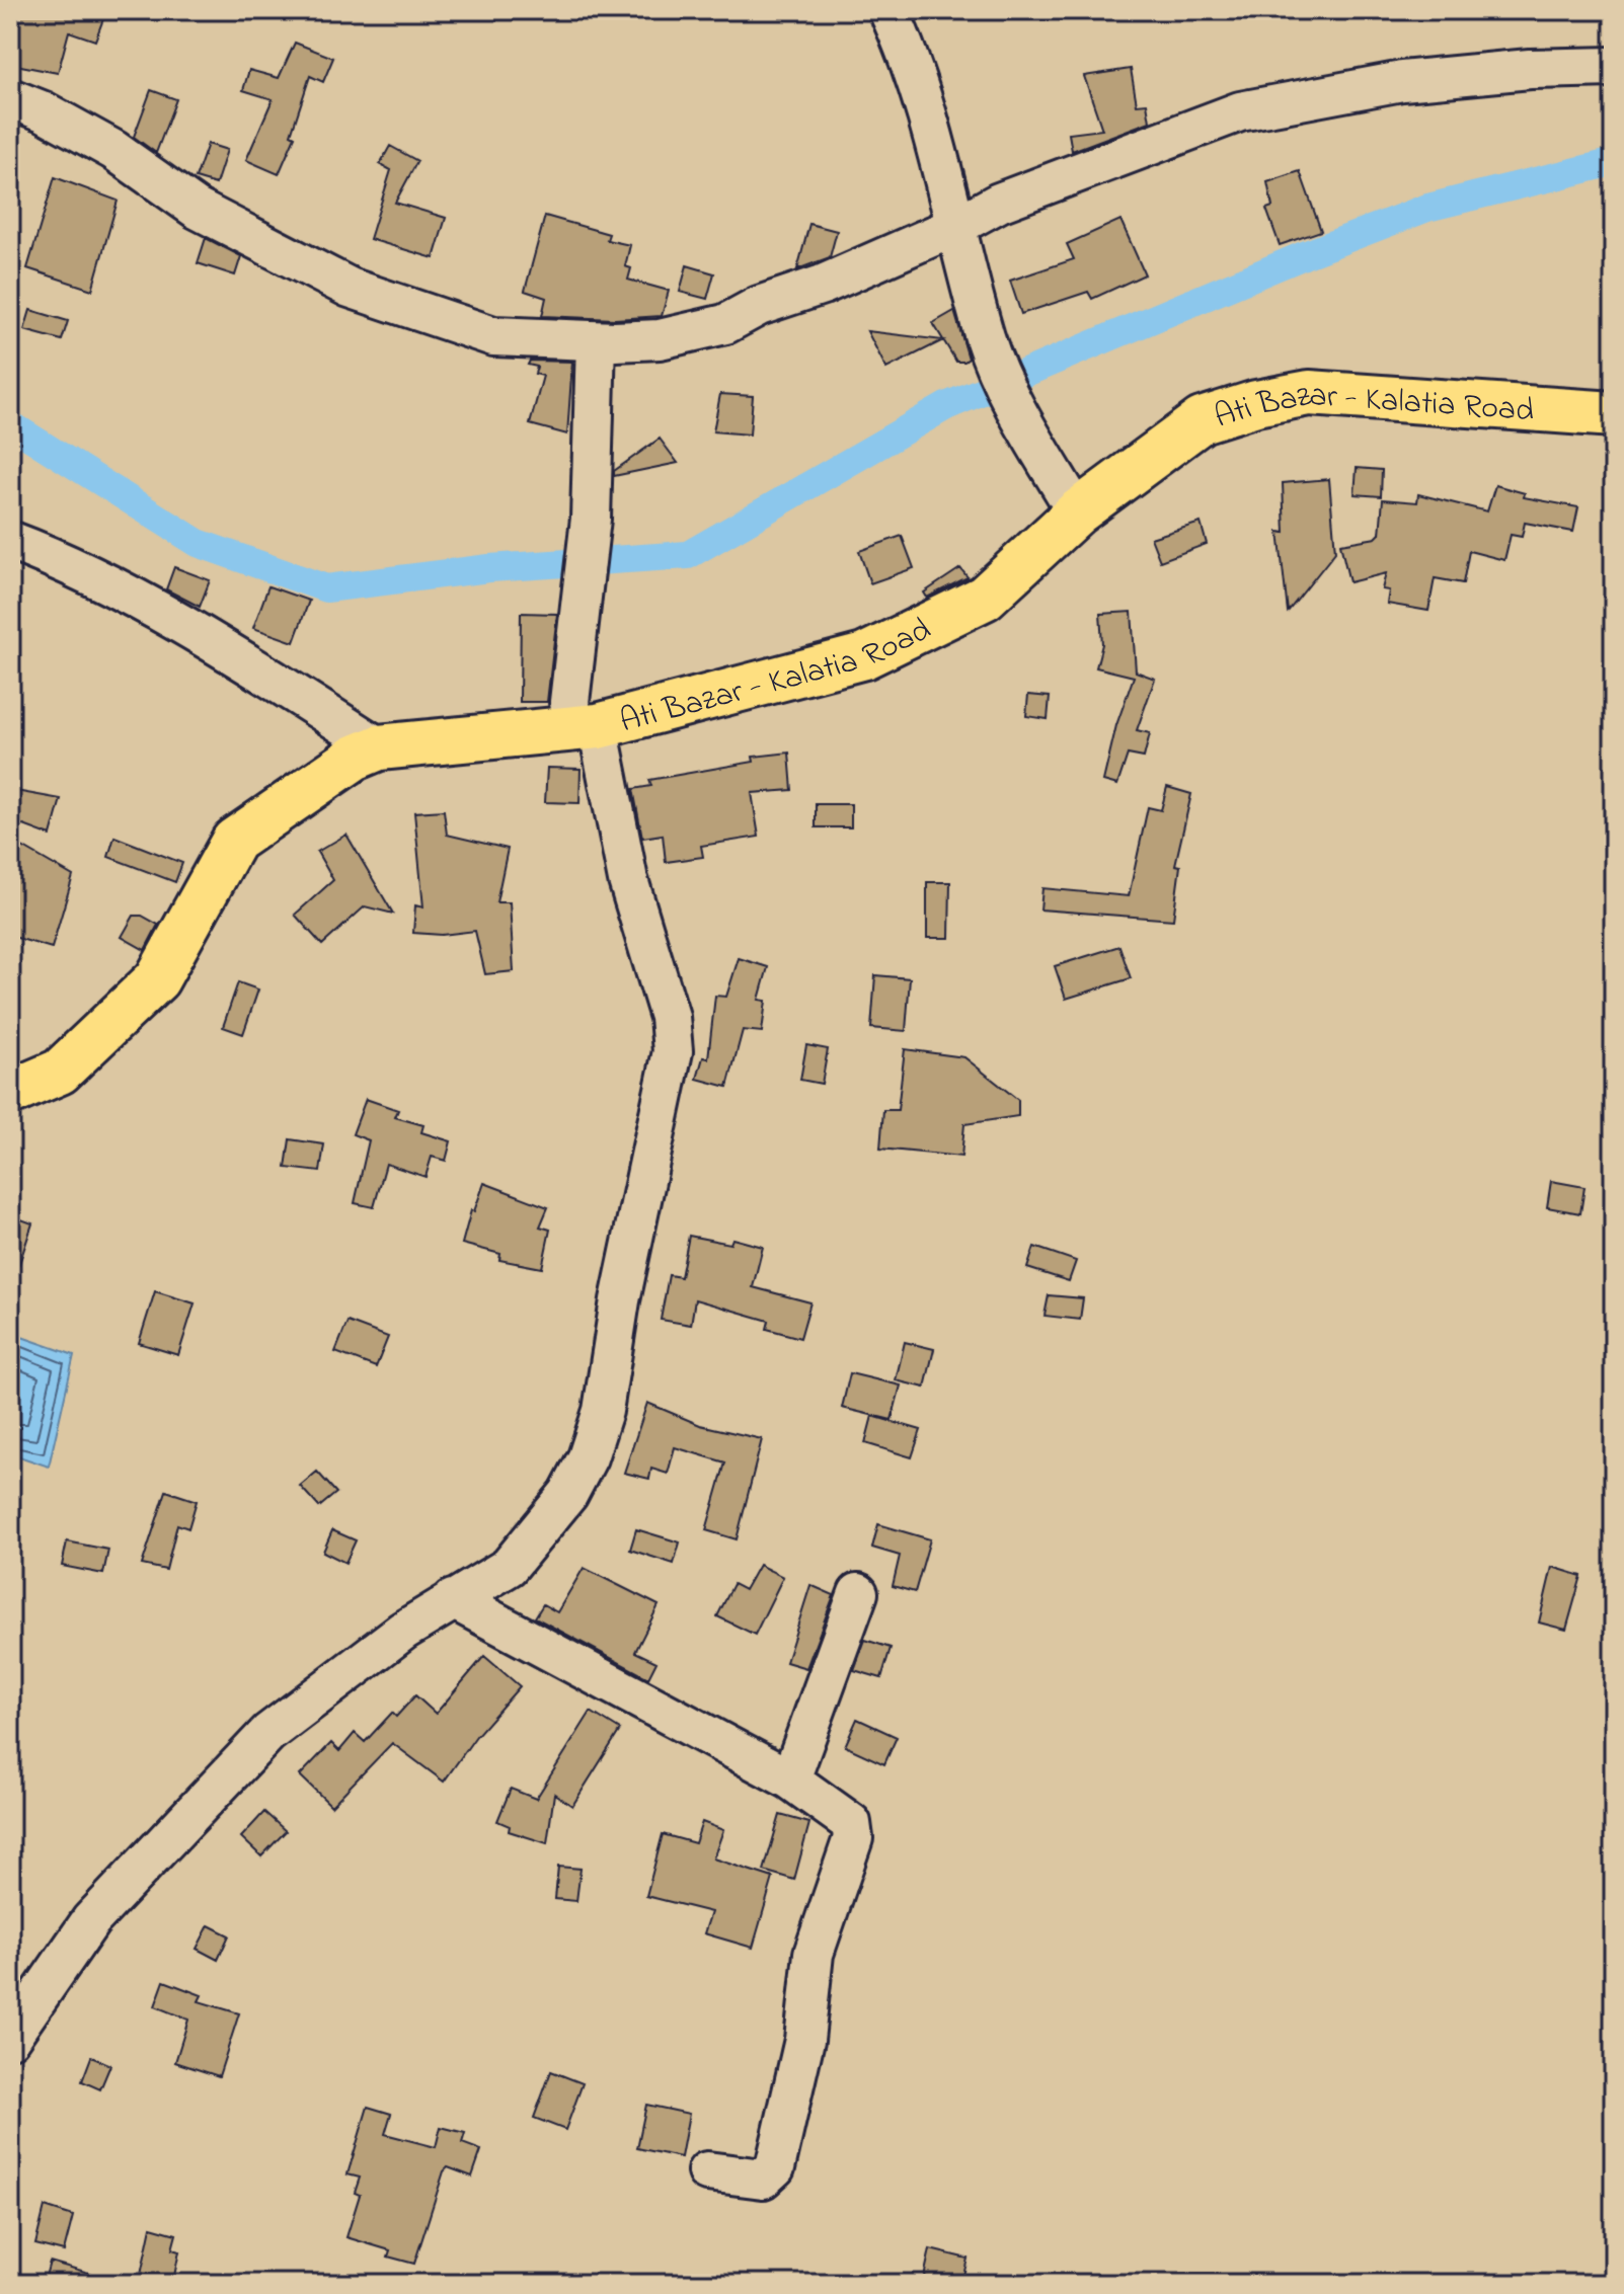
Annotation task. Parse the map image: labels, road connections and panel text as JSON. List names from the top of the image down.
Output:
{
  "streets": {
    "main road": ["Ati Bazar - Kalatia Road"]
  }
}
